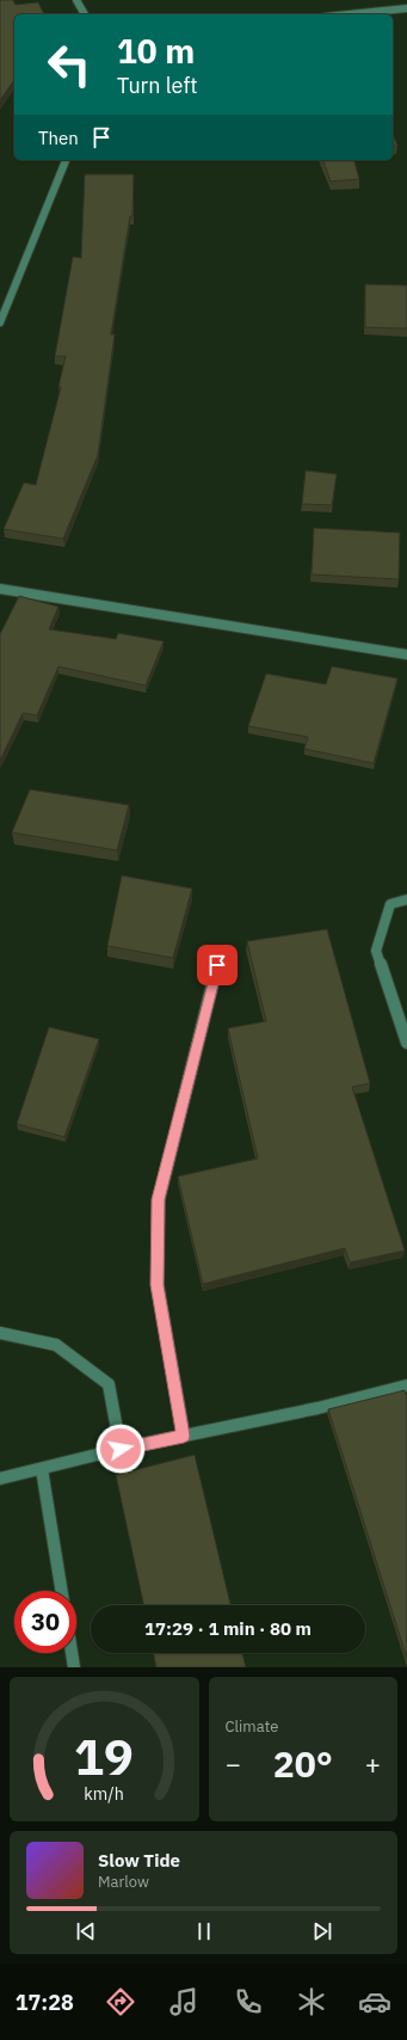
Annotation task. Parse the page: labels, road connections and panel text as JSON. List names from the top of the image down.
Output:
{
  "page": {
    "turn": ["10 m", "Turn left"],
    "then": "Then",
    "limit": "30",
    "trip": "17:29 · 1 min · 80 m",
    "tile": "Climate",
    "heat": ["−", "20°", "+"],
    "song": ["Slow Tide", "Marlow"],
    "tabs": "17:28",
    "gauge": ["19", "km/h"]
  }
}
